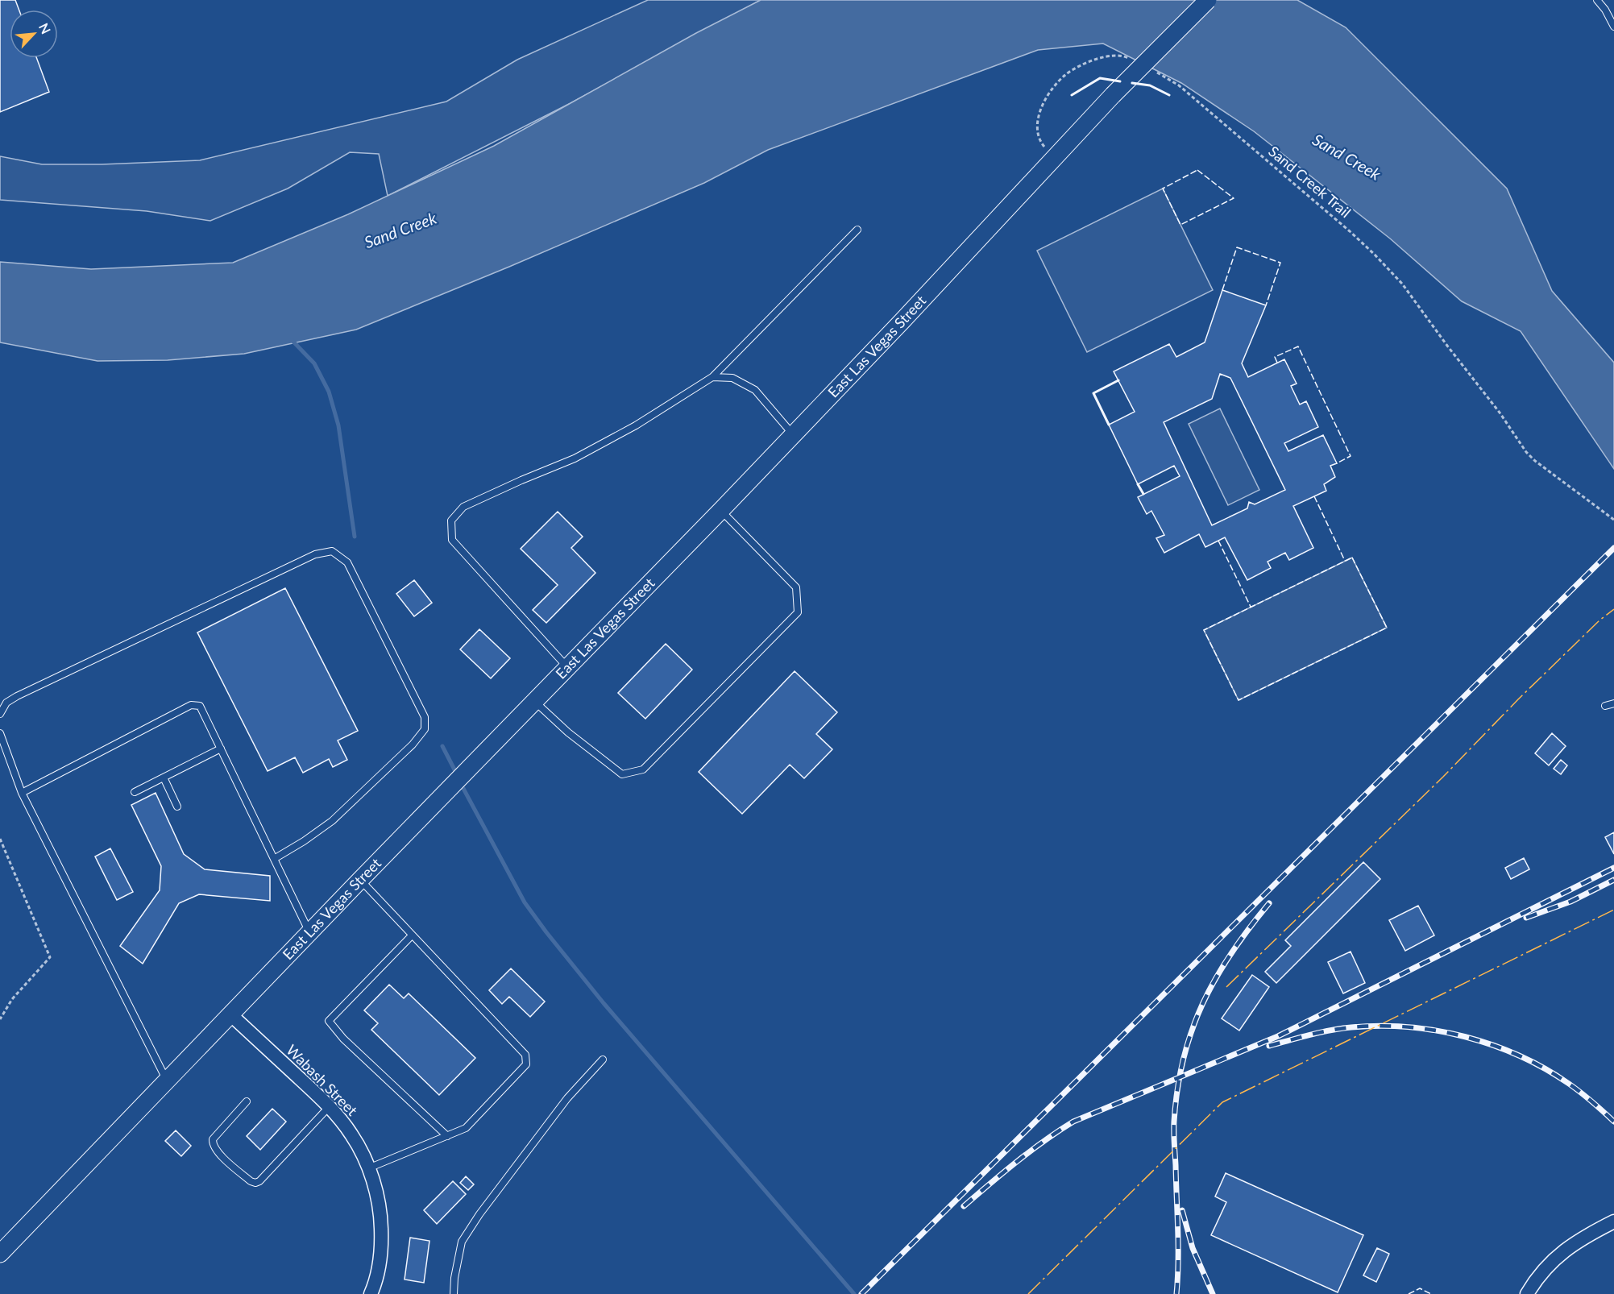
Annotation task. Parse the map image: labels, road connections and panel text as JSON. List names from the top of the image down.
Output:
{
  "streets": {
    "street": ["East Las Vegas Street", "Wabash Street"],
    "path": ["Sand Creek Trail"]
  },
  "crossings": [
    ["East Las Vegas Street", "Wabash Street"]
  ],
  "water": ["Sand Creek"],
  "north": "top right"
}
